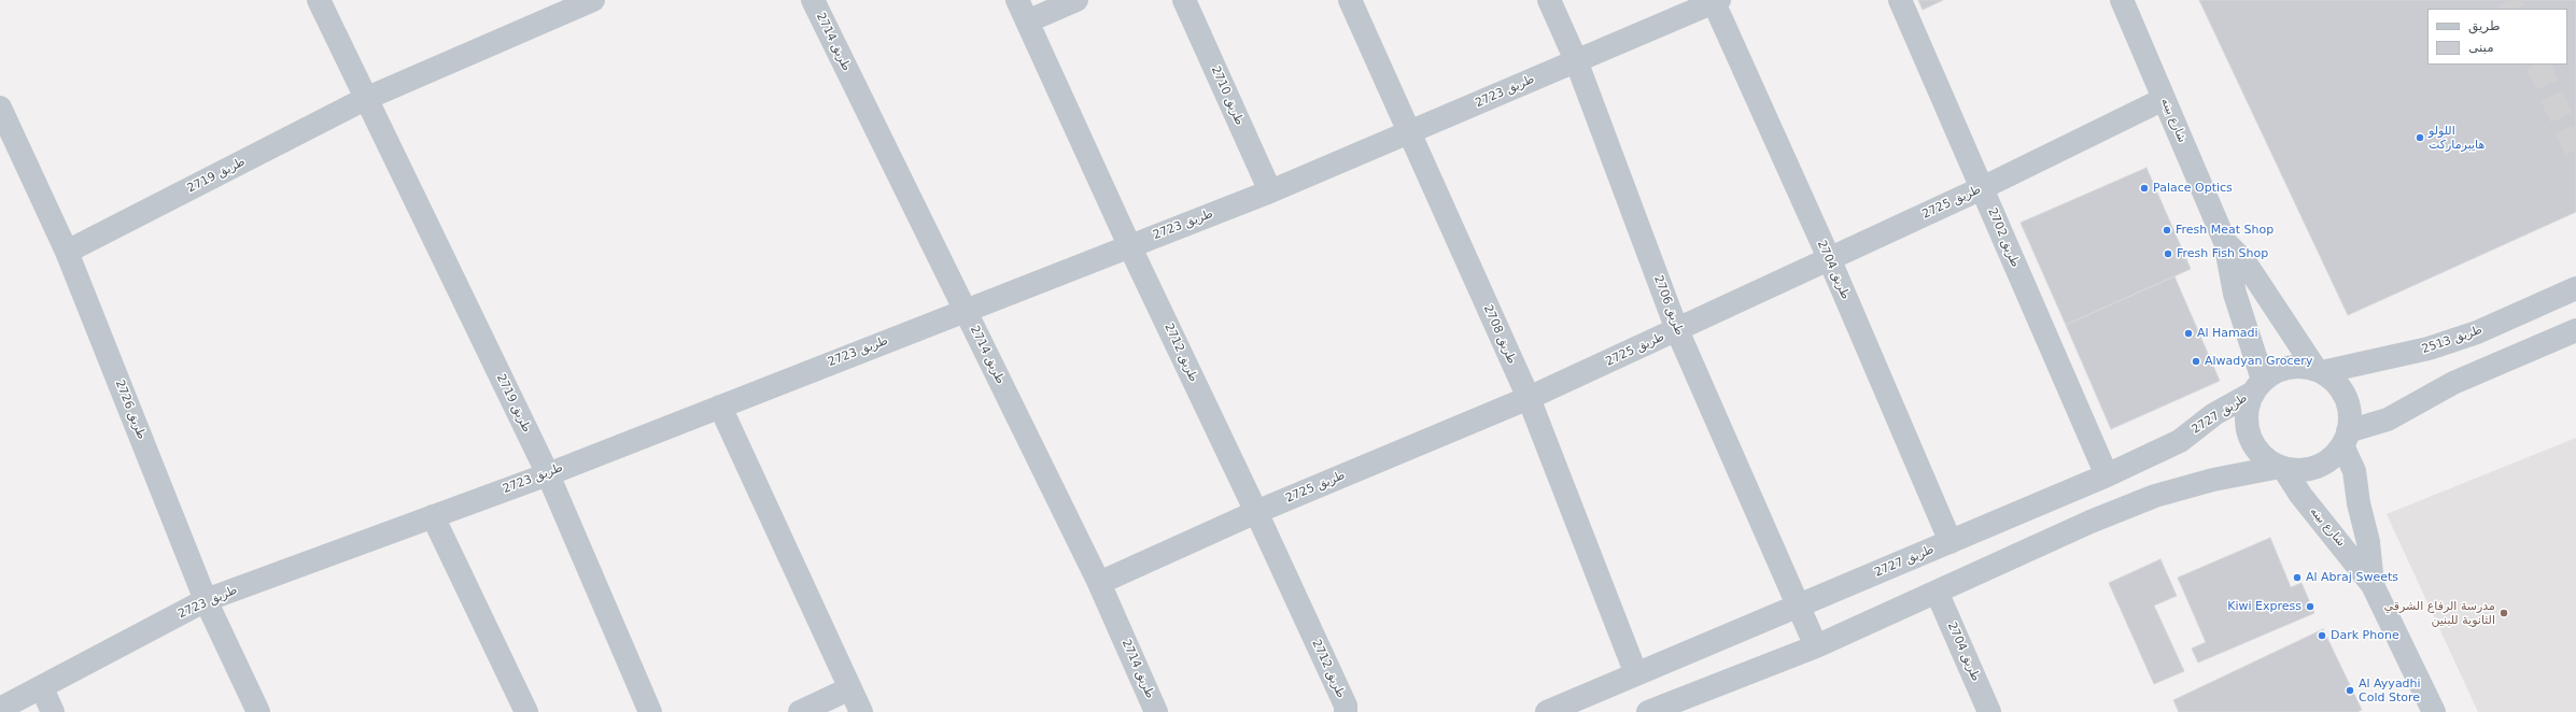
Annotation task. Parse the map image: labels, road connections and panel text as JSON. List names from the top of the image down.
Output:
{
  "streets": {
    "street": [
      "طريق 2714",
      "طريق 2723",
      "طريق 2710",
      "شارع بينه",
      "طريق 2719",
      "طريق 2725",
      "طريق 2702",
      "طريق 2704",
      "طريق 2706",
      "طريق 2708",
      "طريق 2513",
      "طريق 2712",
      "طريق 2726",
      "طريق 2727"
    ]
  },
  "crossings": [
    ["طريق 2714", "طريق 2723"],
    ["طريق 2714", "طريق 2725"],
    ["طريق 2723", "طريق 2710"],
    ["طريق 2723", "طريق 2719"],
    ["طريق 2723", "طريق 2704"],
    ["طريق 2723", "طريق 2706"],
    ["طريق 2723", "طريق 2708"],
    ["طريق 2723", "طريق 2712"],
    ["طريق 2723", "طريق 2726"],
    ["شارع بينه", "طريق 2725"],
    ["شارع بينه", "طريق 2513"],
    ["شارع بينه", "طريق 2727"],
    ["طريق 2719", "طريق 2726"],
    ["طريق 2725", "طريق 2702"],
    ["طريق 2725", "طريق 2704"],
    ["طريق 2725", "طريق 2706"],
    ["طريق 2725", "طريق 2708"],
    ["طريق 2725", "طريق 2712"],
    ["طريق 2702", "طريق 2727"],
    ["طريق 2704", "طريق 2727"],
    ["طريق 2706", "طريق 2727"],
    ["طريق 2708", "طريق 2727"],
    ["طريق 2513", "طريق 2727"]
  ],
  "places": [
    "اللولو هايبرماركت",
    "Palace Optics",
    "Fresh Meat Shop",
    "Fresh Fish Shop",
    "Al Hamadi",
    "Alwadyan Grocery",
    "Al Abraj Sweets",
    "Kiwi Express",
    "مدرسة الرفاع الشرقي الثانوية للبنين",
    "Dark Phone",
    "Al Ayyadhi Cold Store"
  ],
  "legend": ["طريق", "مبنى"]
}
